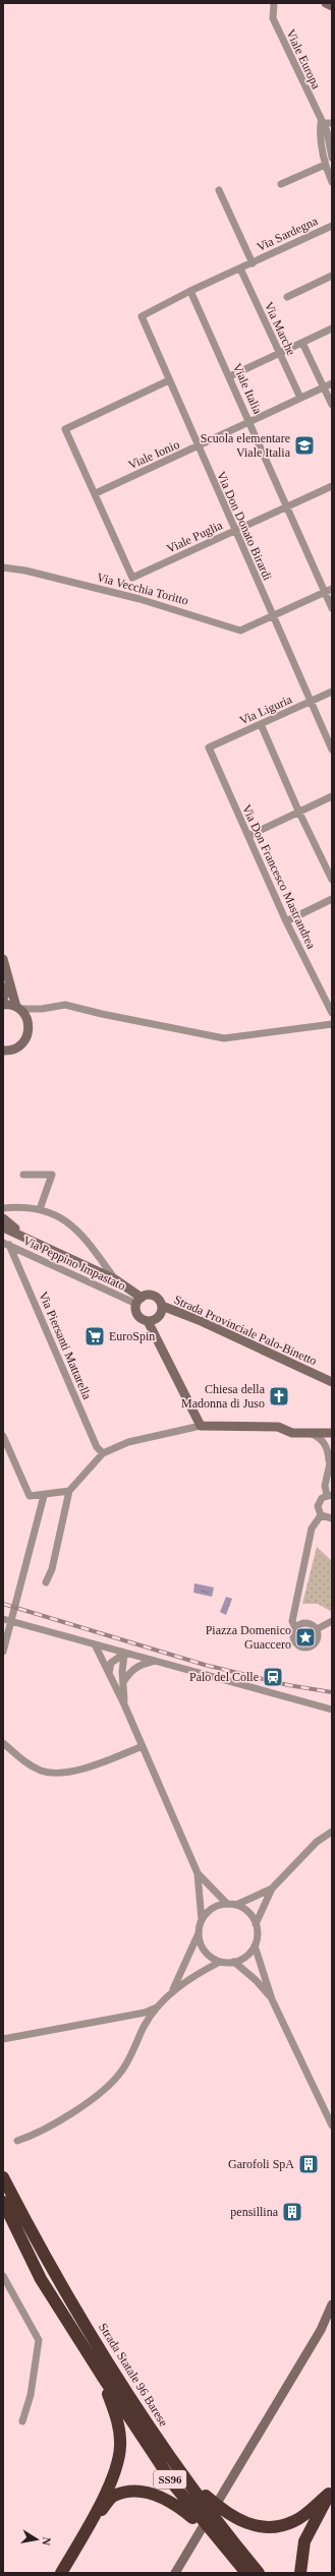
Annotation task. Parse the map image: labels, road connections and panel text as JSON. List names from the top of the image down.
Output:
{
  "streets": {
    "highway": ["Strada Statale 96 Barese", "SS96"],
    "street": [
      "Viale Europa",
      "Via Sardegna",
      "Via Marche",
      "Viale Italia",
      "Viale Ionio",
      "Via Don Donato Birardi",
      "Viale Puglia",
      "Via Vecchia Toritto",
      "Via Liguria",
      "Via Don Francesco Mastrandrea",
      "Via Peppino Impastato",
      "Strada Provinciale Palo-Binetto",
      "Via Piersanti Mattarella"
    ]
  },
  "crossings": [
    ["Via Sardegna", "Via Marche"],
    ["Via Sardegna", "Viale Italia"],
    ["Via Sardegna", "Via Don Donato Birardi"],
    ["Via Marche", "Viale Ionio"],
    ["Viale Italia", "Viale Ionio"],
    ["Viale Italia", "Via Don Donato Birardi"],
    ["Viale Italia", "Viale Puglia"],
    ["Viale Italia", "Via Vecchia Toritto"],
    ["Viale Ionio", "Via Don Donato Birardi"],
    ["Viale Ionio", "Viale Puglia"],
    ["Via Don Donato Birardi", "Viale Puglia"],
    ["Via Don Donato Birardi", "Via Vecchia Toritto"],
    ["Via Don Donato Birardi", "Via Liguria"],
    ["Via Liguria", "Via Don Francesco Mastrandrea"],
    ["Via Peppino Impastato", "Strada Provinciale Palo-Binetto"],
    ["Via Peppino Impastato", "Via Piersanti Mattarella"]
  ],
  "places": {
    "school or university": ["Scuola elementare Viale Italia"],
    "supermarket": ["EuroSpin"],
    "church": ["Chiesa della Madonna di Juso"],
    "place": ["Piazza Domenico Guaccero"],
    "station": ["Palo del Colle"],
    "building": ["Garofoli SpA", "pensillina"]
  },
  "north": "right"
}
